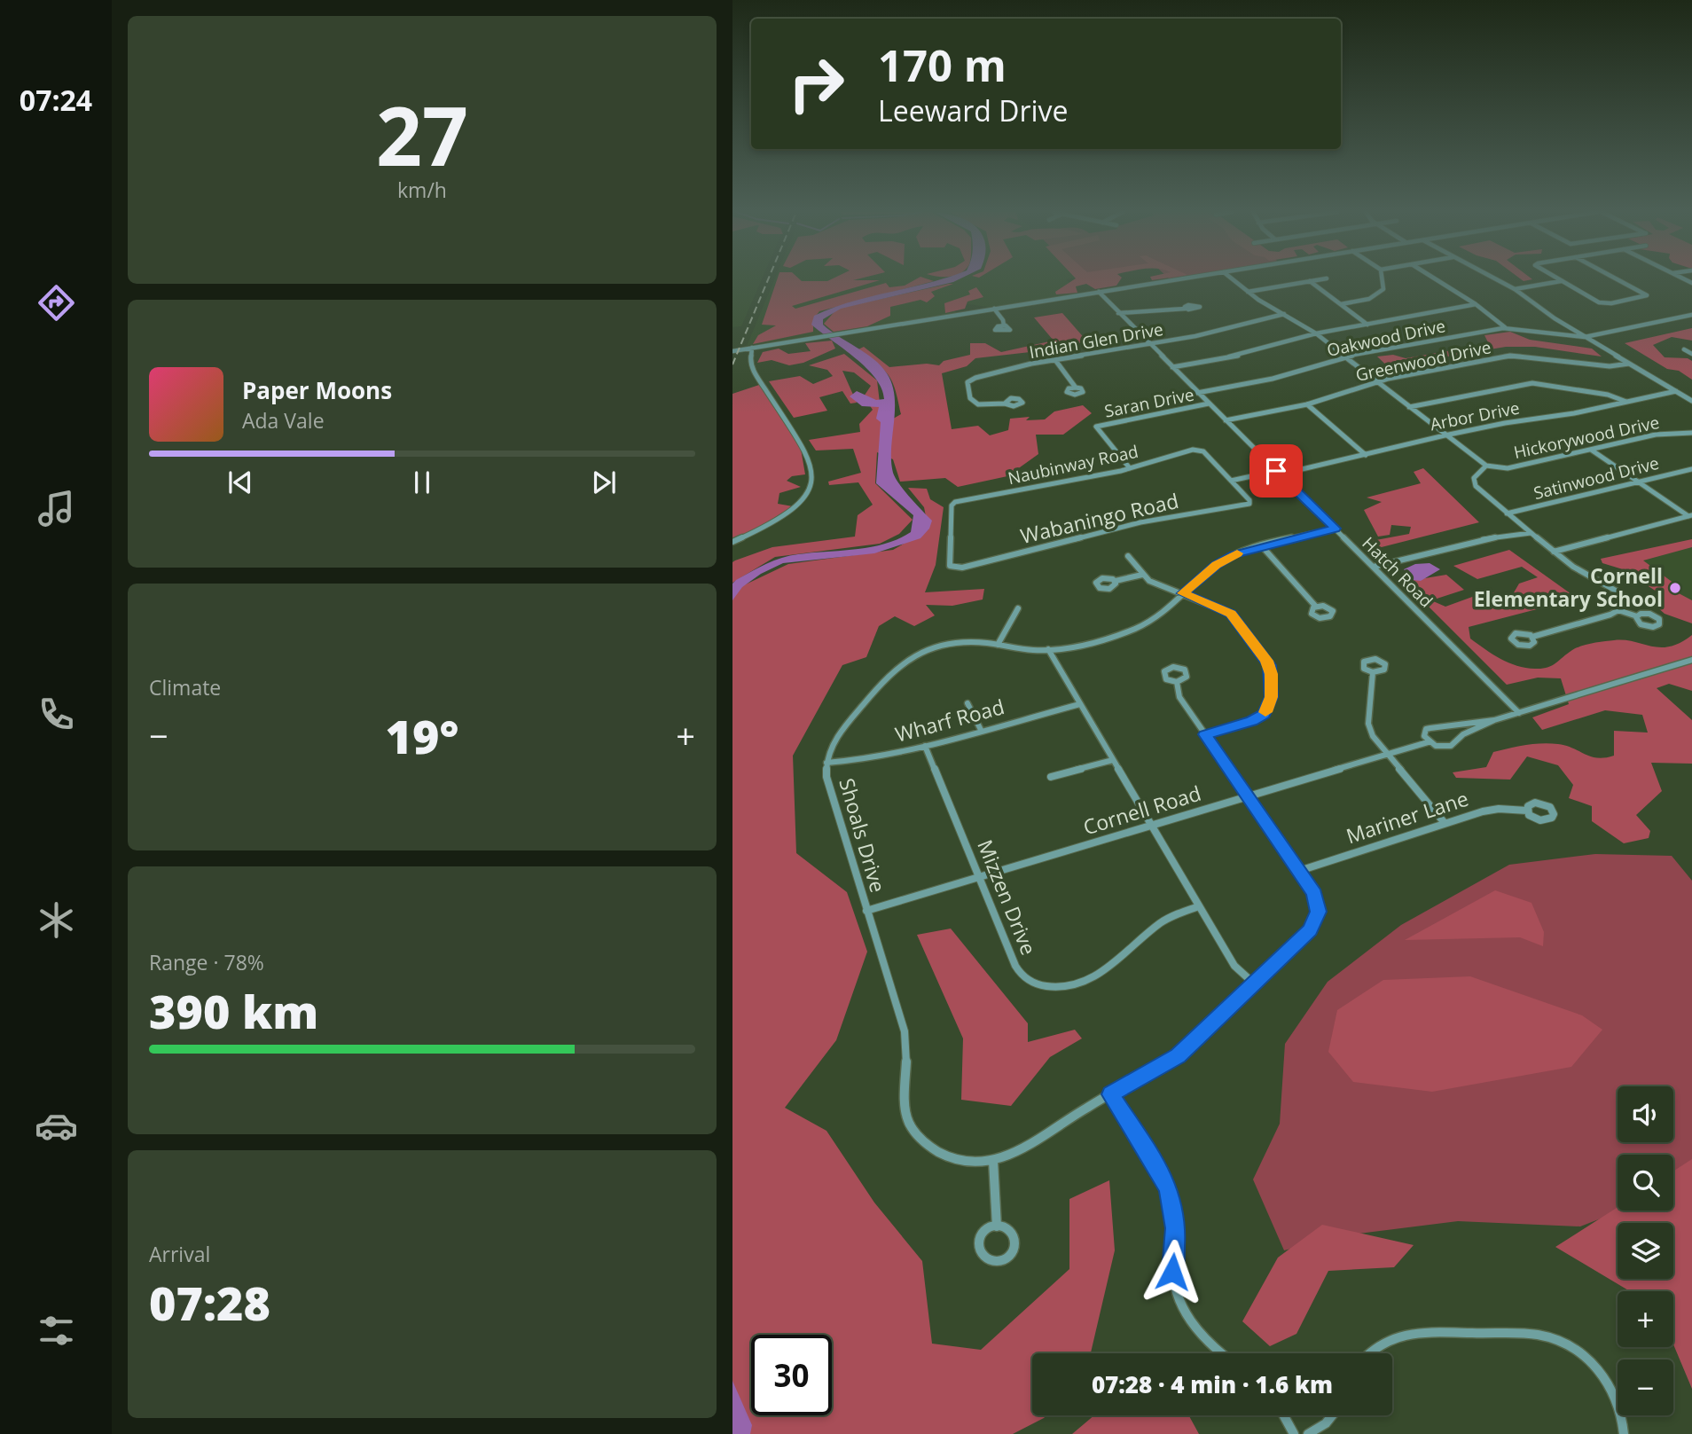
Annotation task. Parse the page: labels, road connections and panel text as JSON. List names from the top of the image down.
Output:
{
  "streets": {
    "street": [
      "Oakwood Drive",
      "Indian Glen Drive",
      "Greenwood Drive",
      "Saran Drive",
      "Arbor Drive",
      "Hickorywood Drive",
      "Naubinway Road",
      "Satinwood Drive",
      "Wabaningo Road",
      "Hatch Road",
      "Wharf Road",
      "Cornell Road",
      "Mariner Lane",
      "Shoals Drive",
      "Mizzen Drive"
    ]
  },
  "crossings": [
    ["Oakwood Drive", "Hatch Road"],
    ["Indian Glen Drive", "Hatch Road"],
    ["Greenwood Drive", "Hatch Road"],
    ["Saran Drive", "Naubinway Road"],
    ["Saran Drive", "Hatch Road"],
    ["Arbor Drive", "Naubinway Road"],
    ["Arbor Drive", "Wabaningo Road"],
    ["Arbor Drive", "Hatch Road"],
    ["Naubinway Road", "Wabaningo Road"],
    ["Hatch Road", "Cornell Road"],
    ["Hatch Road", "Shoals Drive"],
    ["Wharf Road", "Shoals Drive"],
    ["Wharf Road", "Mizzen Drive"],
    ["Cornell Road", "Shoals Drive"],
    ["Cornell Road", "Mizzen Drive"],
    ["Mariner Lane", "Shoals Drive"]
  ],
  "places": ["Cornell Elementary School"],
  "page": {
    "tabs": "07:24",
    "tile": [
      ["27", "km/h"],
      "Climate",
      ["Range · 78%", "390 km"],
      ["Arrival", "07:28"]
    ],
    "turn": ["170 m", "Leeward Drive"],
    "song": ["Paper Moons", "Ada Vale"],
    "heat": ["−", "19°", "+"],
    "map_buttons": ["+", "−"],
    "limit": "30",
    "trip": "07:28 · 4 min · 1.6 km"
  }
}
